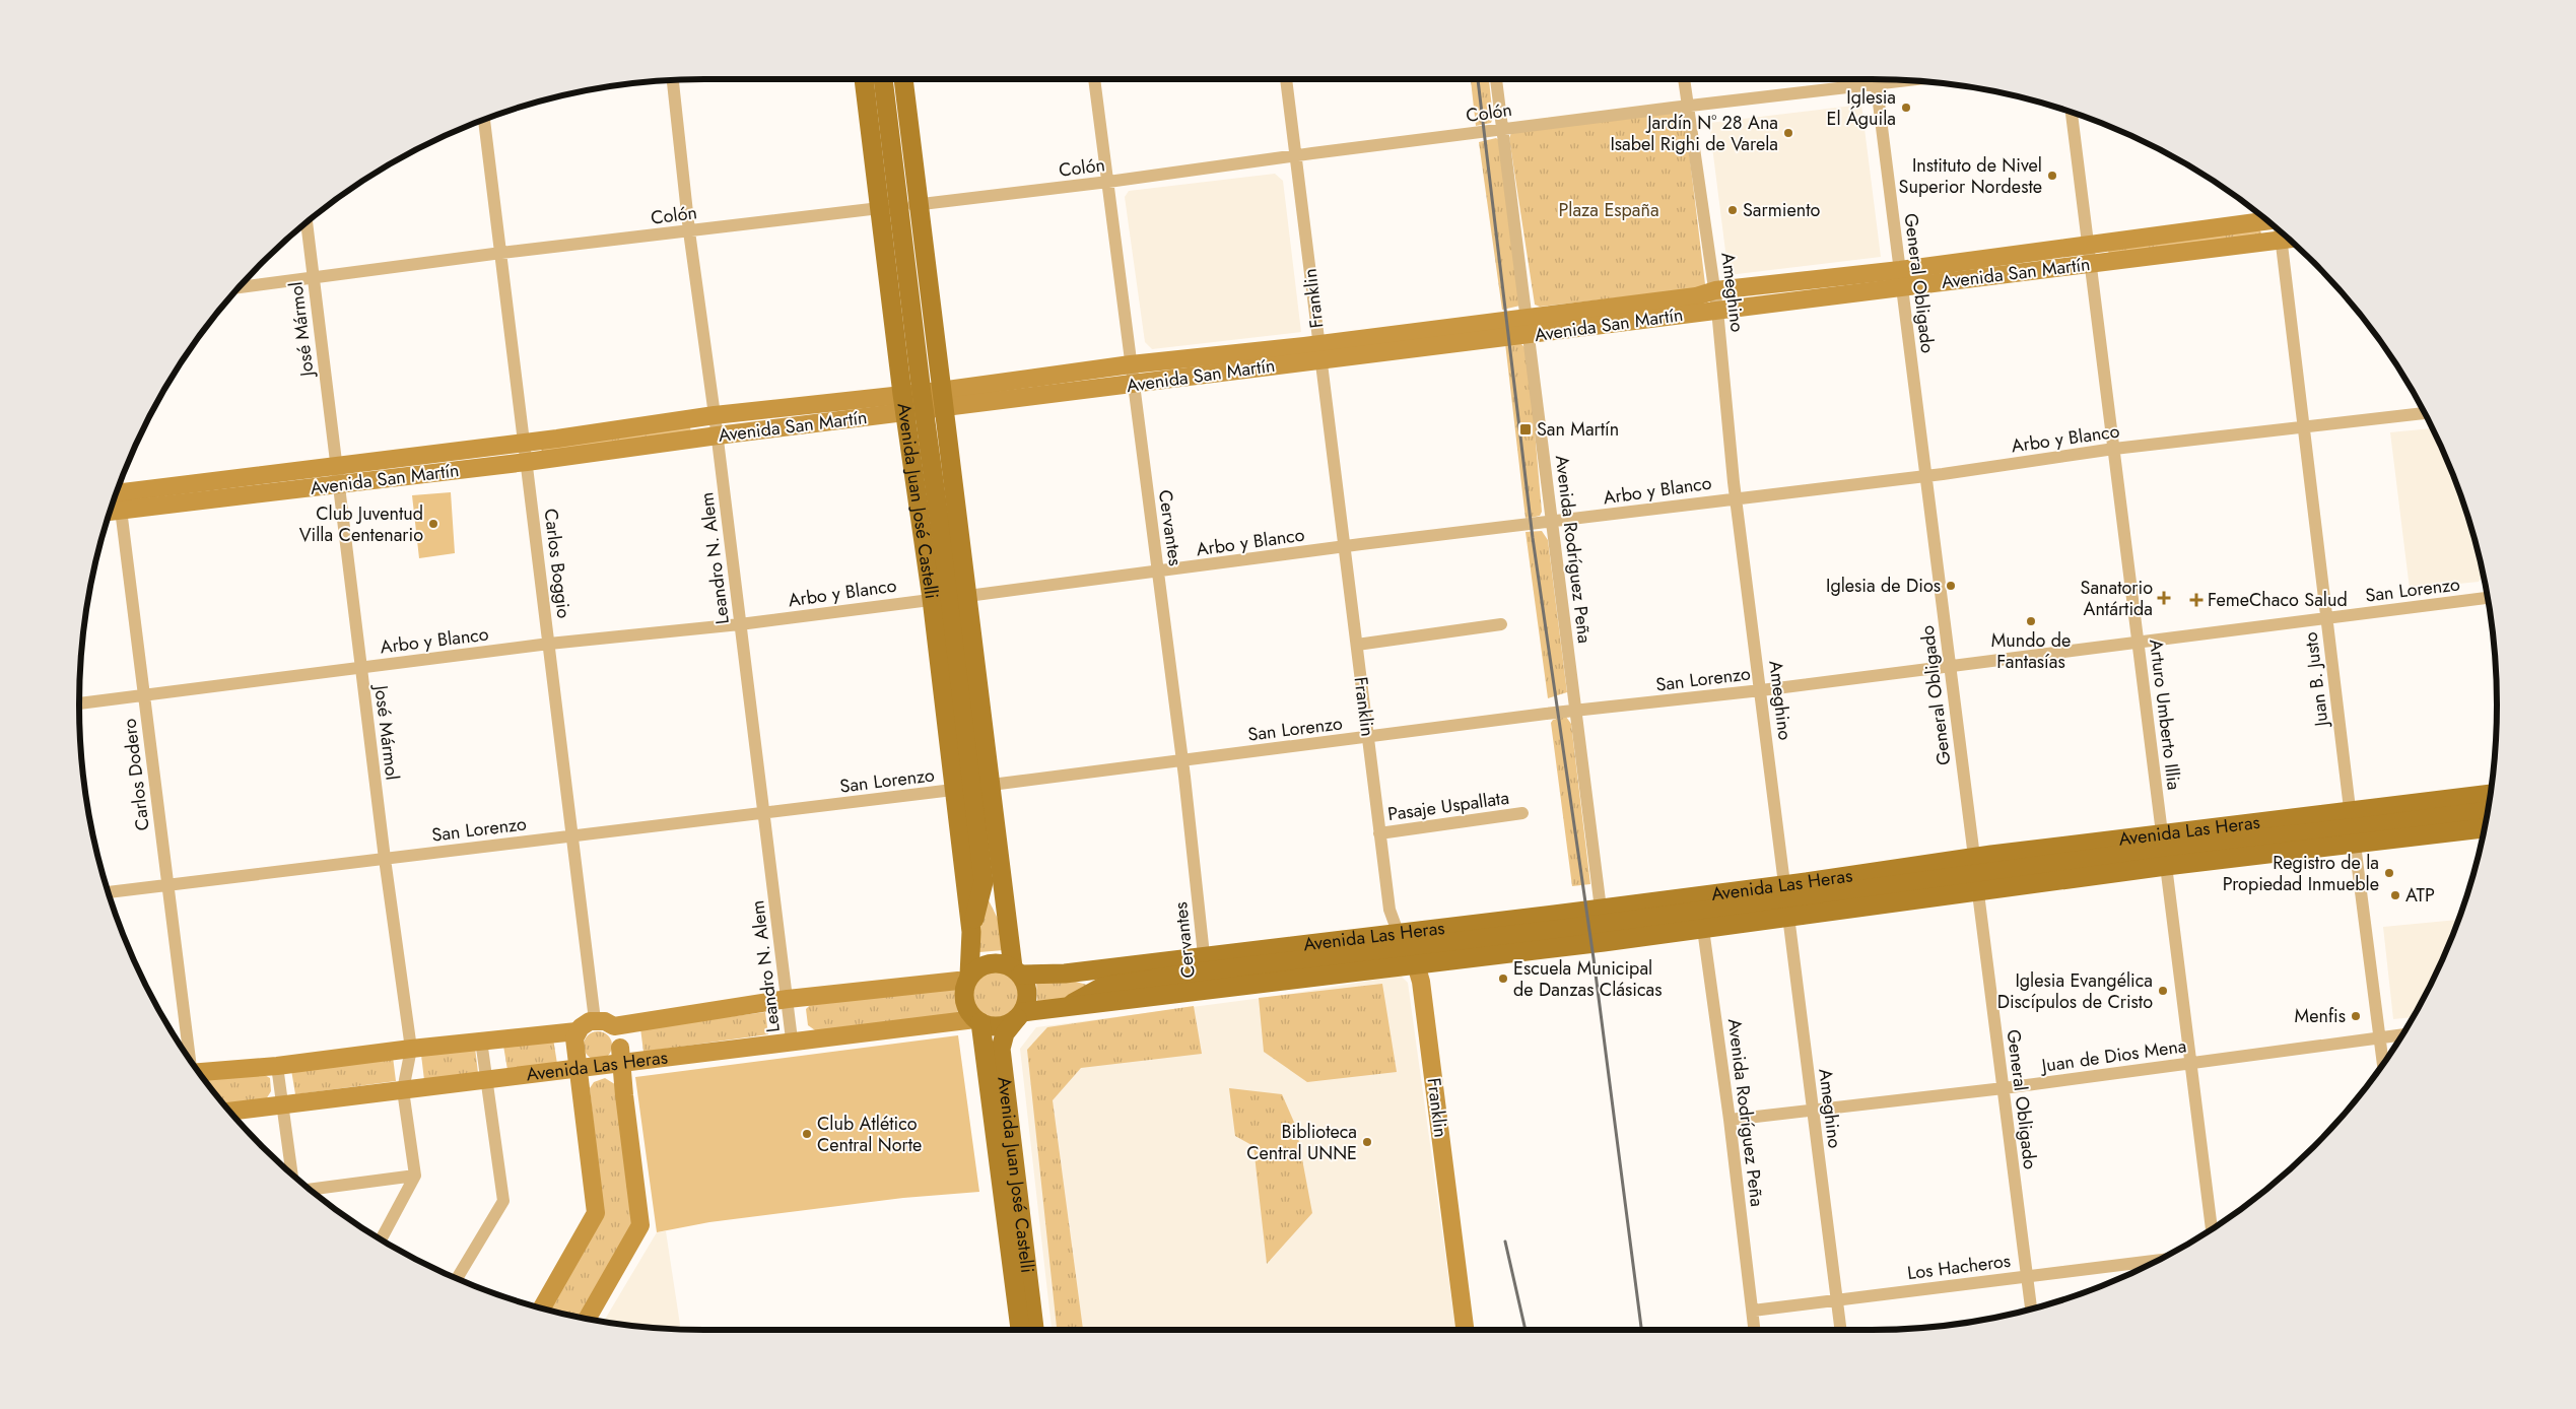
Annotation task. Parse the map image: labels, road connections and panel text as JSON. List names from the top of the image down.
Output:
{
  "streets": {
    "main road": [
      "Avenida San Martín",
      "Franklin",
      "Avenida Juan José Castelli",
      "Avenida Las Heras"
    ],
    "street": [
      "Colón",
      "General Obligado",
      "Ameghino",
      "José Mármol",
      "Arbo y Blanco",
      "Cervantes",
      "Avenida Rodríguez Peña",
      "Leandro N. Alem",
      "Carlos Boggio",
      "San Lorenzo",
      "Juan B. Justo",
      "Arturo Umberto Illia",
      "Carlos Dodero",
      "Pasaje Uspallata",
      "Juan de Dios Mena",
      "Los Hacheros"
    ]
  },
  "crossings": [
    ["Colón", "Ameghino"],
    ["Colón", "Franklin"],
    ["Colón", "José Mármol"],
    ["Colón", "Avenida Juan José Castelli"],
    ["Colón", "Cervantes"],
    ["Colón", "Avenida Rodríguez Peña"],
    ["Colón", "Leandro N. Alem"],
    ["Colón", "Carlos Boggio"],
    ["Avenida San Martín", "General Obligado"],
    ["Avenida San Martín", "Ameghino"],
    ["Avenida San Martín", "Franklin"],
    ["Avenida San Martín", "José Mármol"],
    ["Avenida San Martín", "Avenida Juan José Castelli"],
    ["Avenida San Martín", "Cervantes"],
    ["Avenida San Martín", "Avenida Rodríguez Peña"],
    ["Avenida San Martín", "Leandro N. Alem"],
    ["Avenida San Martín", "Carlos Boggio"],
    ["Avenida San Martín", "Juan B. Justo"],
    ["Avenida San Martín", "Arturo Umberto Illia"],
    ["Avenida San Martín", "Carlos Dodero"],
    ["General Obligado", "Arbo y Blanco"],
    ["General Obligado", "San Lorenzo"],
    ["General Obligado", "Avenida Las Heras"],
    ["General Obligado", "Juan de Dios Mena"],
    ["General Obligado", "Los Hacheros"],
    ["Ameghino", "Arbo y Blanco"],
    ["Ameghino", "San Lorenzo"],
    ["Ameghino", "Avenida Las Heras"],
    ["Ameghino", "Juan de Dios Mena"],
    ["Ameghino", "Los Hacheros"],
    ["Franklin", "Arbo y Blanco"],
    ["Franklin", "San Lorenzo"],
    ["Franklin", "Pasaje Uspallata"],
    ["Franklin", "Avenida Las Heras"],
    ["José Mármol", "Arbo y Blanco"],
    ["José Mármol", "San Lorenzo"],
    ["José Mármol", "Avenida Las Heras"],
    ["Arbo y Blanco", "Avenida Juan José Castelli"],
    ["Arbo y Blanco", "Cervantes"],
    ["Arbo y Blanco", "Avenida Rodríguez Peña"],
    ["Arbo y Blanco", "Leandro N. Alem"],
    ["Arbo y Blanco", "Carlos Boggio"],
    ["Arbo y Blanco", "Juan B. Justo"],
    ["Arbo y Blanco", "Arturo Umberto Illia"],
    ["Arbo y Blanco", "Carlos Dodero"],
    ["Avenida Juan José Castelli", "San Lorenzo"],
    ["Avenida Juan José Castelli", "Avenida Las Heras"],
    ["Cervantes", "San Lorenzo"],
    ["Cervantes", "Avenida Las Heras"],
    ["Avenida Rodríguez Peña", "San Lorenzo"],
    ["Avenida Rodríguez Peña", "Avenida Las Heras"],
    ["Avenida Rodríguez Peña", "Juan de Dios Mena"],
    ["Avenida Rodríguez Peña", "Los Hacheros"],
    ["Leandro N. Alem", "San Lorenzo"],
    ["Leandro N. Alem", "Avenida Las Heras"],
    ["Carlos Boggio", "San Lorenzo"],
    ["Carlos Boggio", "Avenida Las Heras"],
    ["San Lorenzo", "Juan B. Justo"],
    ["San Lorenzo", "Arturo Umberto Illia"],
    ["San Lorenzo", "Carlos Dodero"],
    ["Juan B. Justo", "Avenida Las Heras"],
    ["Juan B. Justo", "Juan de Dios Mena"],
    ["Arturo Umberto Illia", "Avenida Las Heras"],
    ["Arturo Umberto Illia", "Juan de Dios Mena"]
  ],
  "parks": ["Plaza España"],
  "places": {
    "other": [
      "Iglesia El Águila",
      "Jardín N° 28 Ana Isabel Righi de Varela",
      "Instituto de Nivel Superior Nordeste",
      "Sarmiento",
      "Club Juventud Villa Centenario",
      "Iglesia de Dios",
      "Mundo de Fantasías",
      "Registro de la Propiedad Inmueble",
      "ATP",
      "Escuela Municipal de Danzas Clásicas",
      "Iglesia Evangélica Discípulos de Cristo",
      "Menfis",
      "Club Atlético Central Norte",
      "Biblioteca Central UNNE"
    ],
    "transit": ["San Martín"],
    "health": ["Sanatorio Antártida", "FemeChaco Salud"]
  }
}
